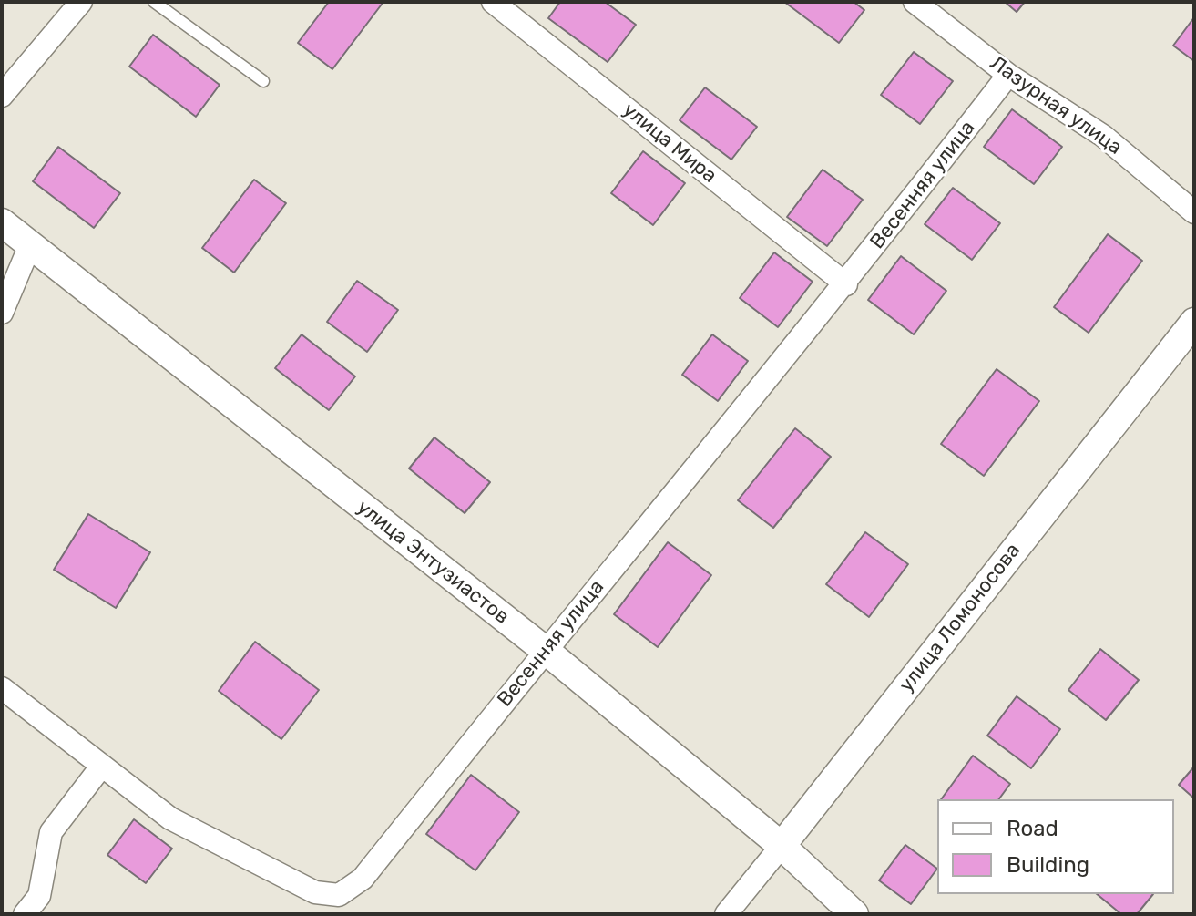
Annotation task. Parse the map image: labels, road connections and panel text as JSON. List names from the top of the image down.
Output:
{
  "streets": {
    "street": [
      "Лазурная улица",
      "улица Мира",
      "Весенняя улица",
      "улица Энтузиастов",
      "улица Ломоносова"
    ]
  },
  "crossings": [
    ["Лазурная улица", "Весенняя улица"],
    ["улица Мира", "Весенняя улица"],
    ["Весенняя улица", "улица Энтузиастов"],
    ["улица Энтузиастов", "улица Ломоносова"]
  ],
  "legend": ["Road", "Building"]
}
